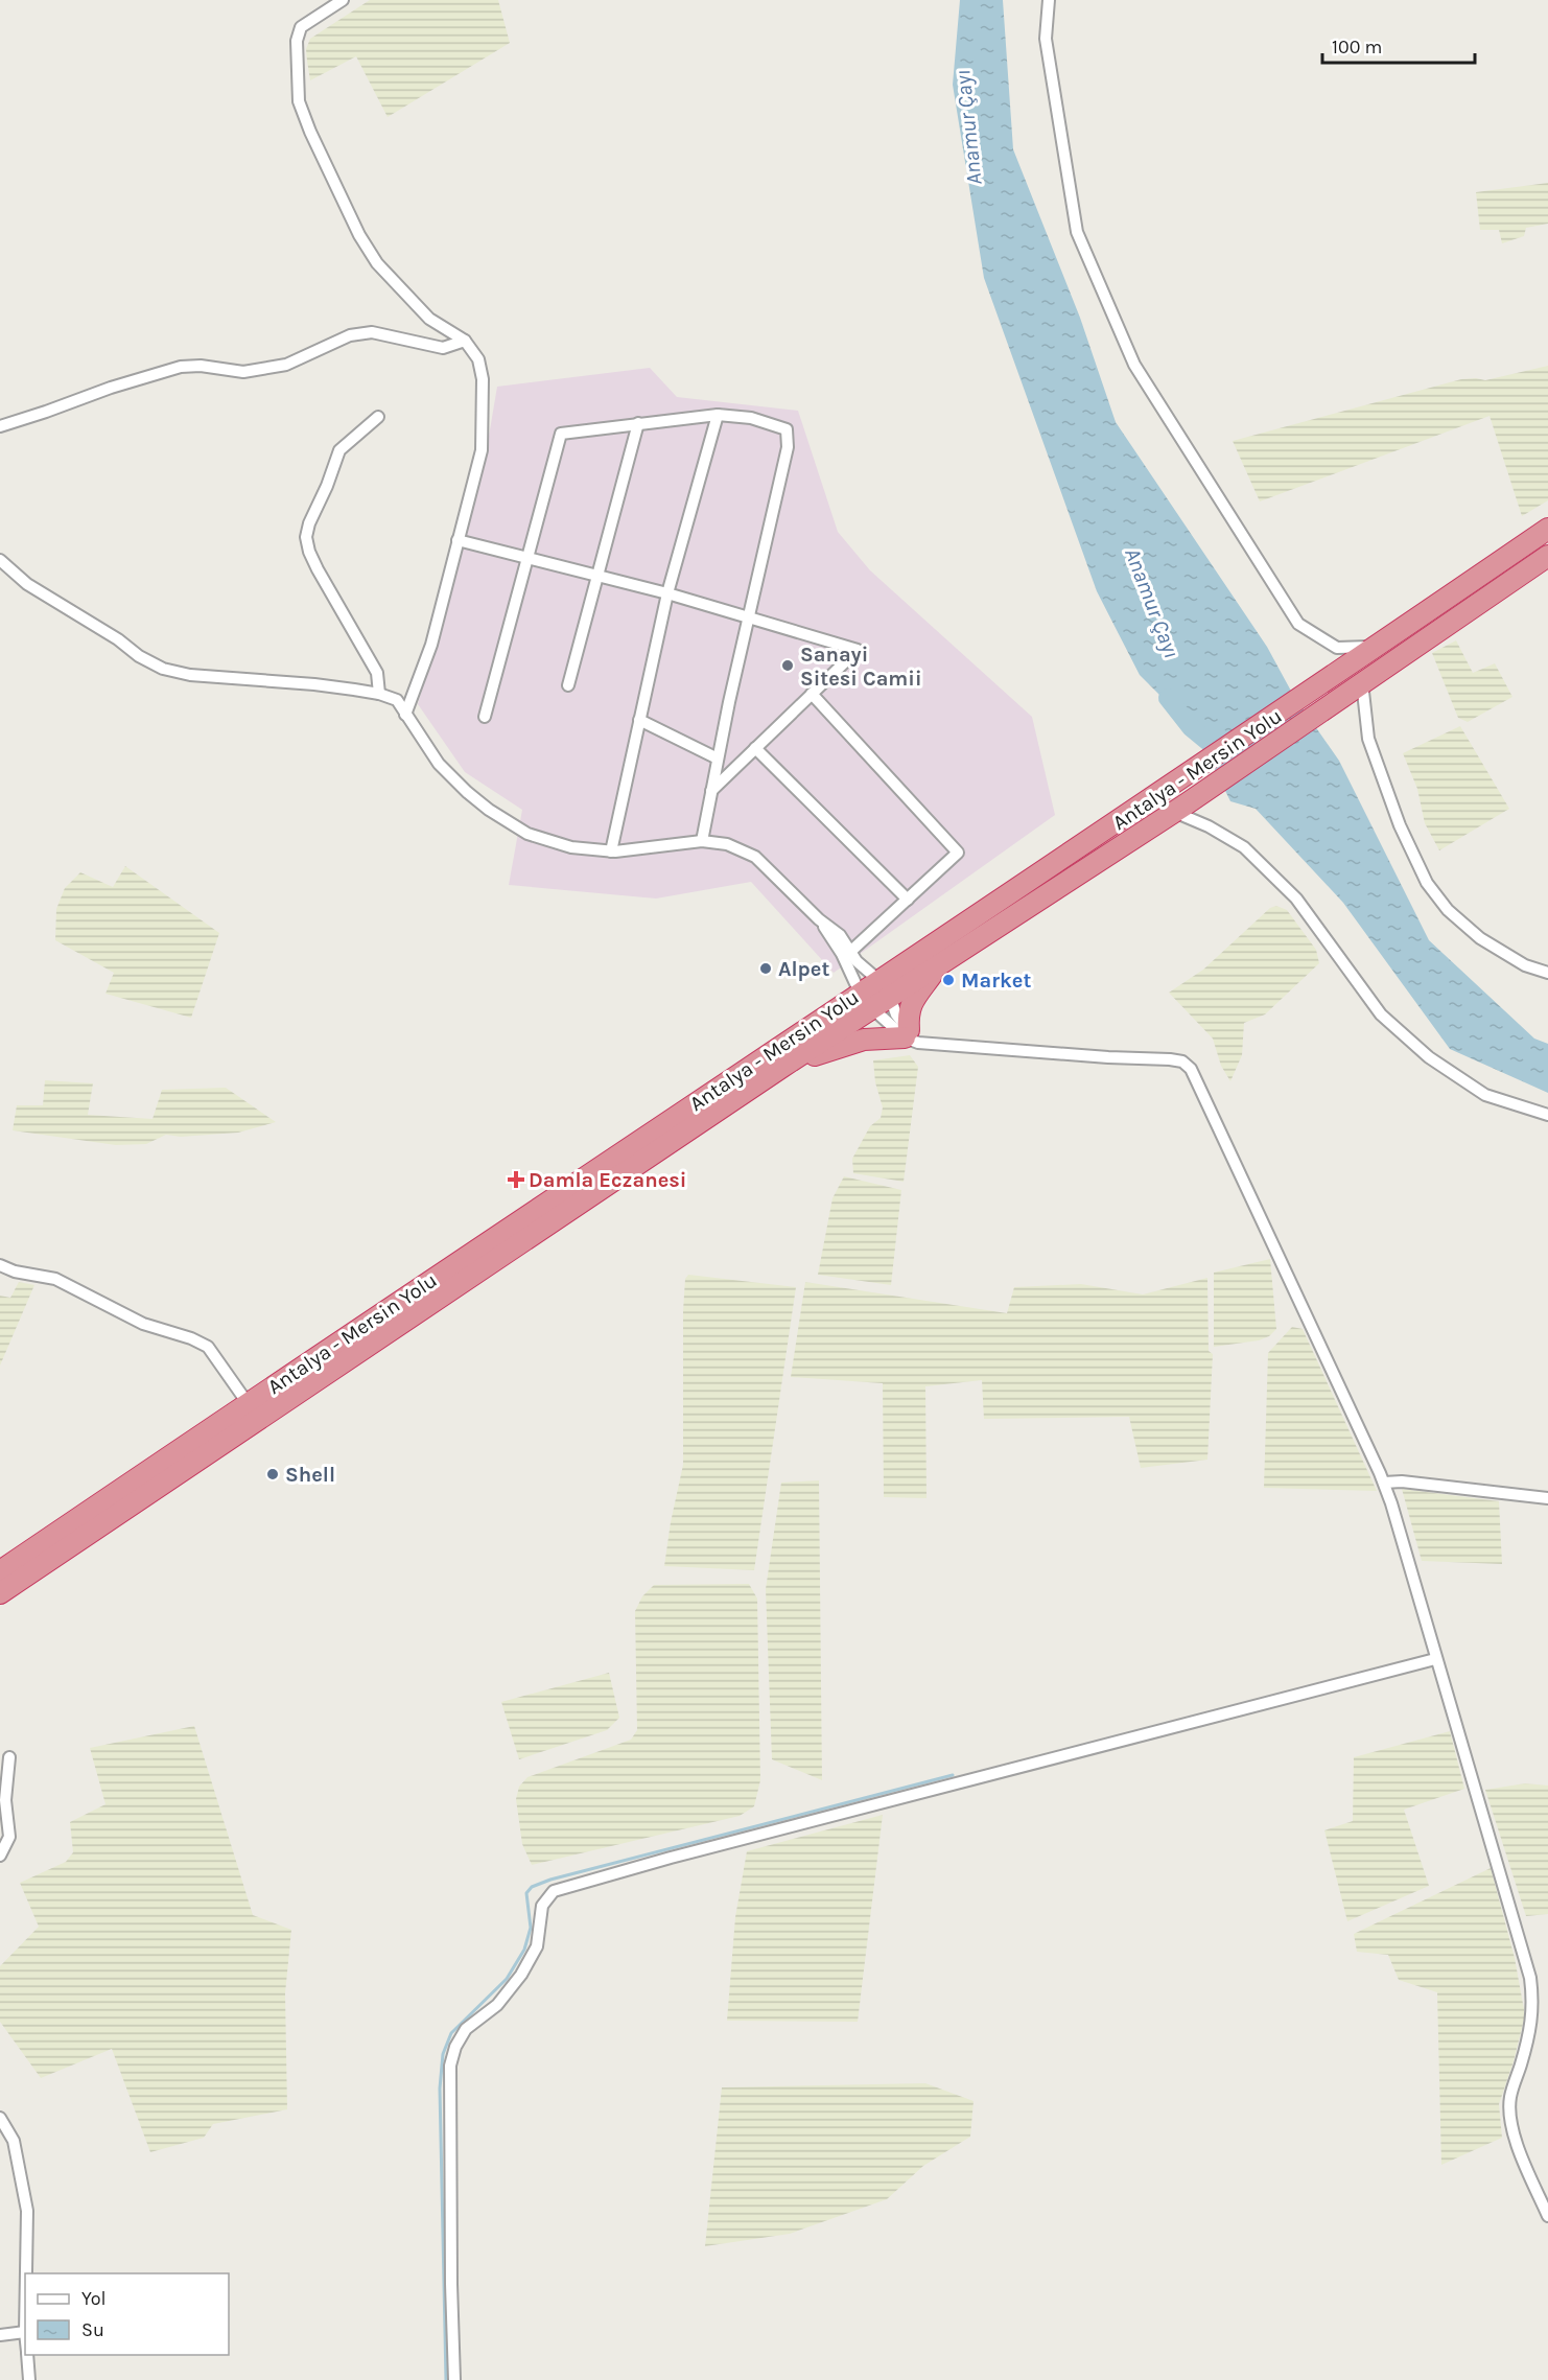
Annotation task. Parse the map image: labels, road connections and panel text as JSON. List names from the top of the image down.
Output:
{
  "streets": {
    "highway": ["Antalya - Mersin Yolu"]
  },
  "water": ["Anamur Çayı"],
  "places": {
    "other": [
      "Sanayi Sitesi Camii",
      "Alpet",
      "Market",
      "Shell"
    ],
    "health": ["Damla Eczanesi"]
  },
  "legend": ["Yol", "Su"],
  "scale_bar": "100 m"
}
